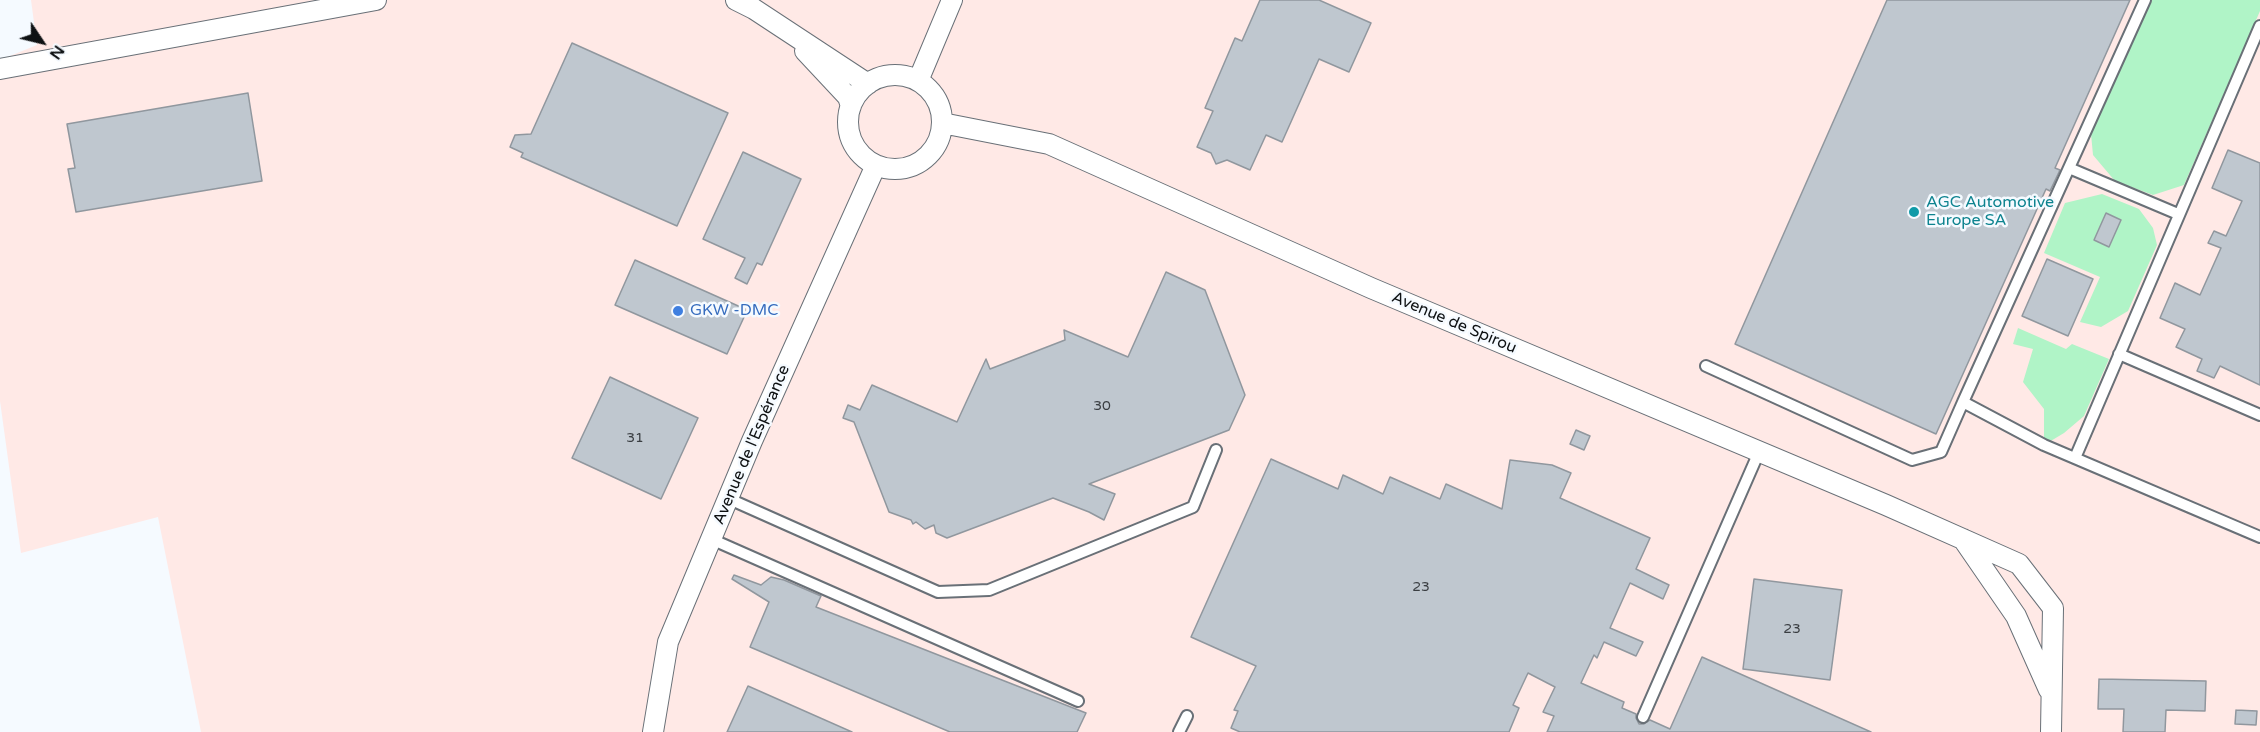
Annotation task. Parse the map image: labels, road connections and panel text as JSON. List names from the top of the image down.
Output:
{
  "streets": {
    "street": ["Avenue de Spirou", "Avenue de l'Espérance"]
  },
  "crossings": [
    ["Avenue de Spirou", "Avenue de l'Espérance"]
  ],
  "places": ["AGC Automotive Europe SA", "GKW -DMC"],
  "house_numbers": [
    "30",
    "31",
    "23",
    "23"
  ],
  "north": "bottom right"
}
